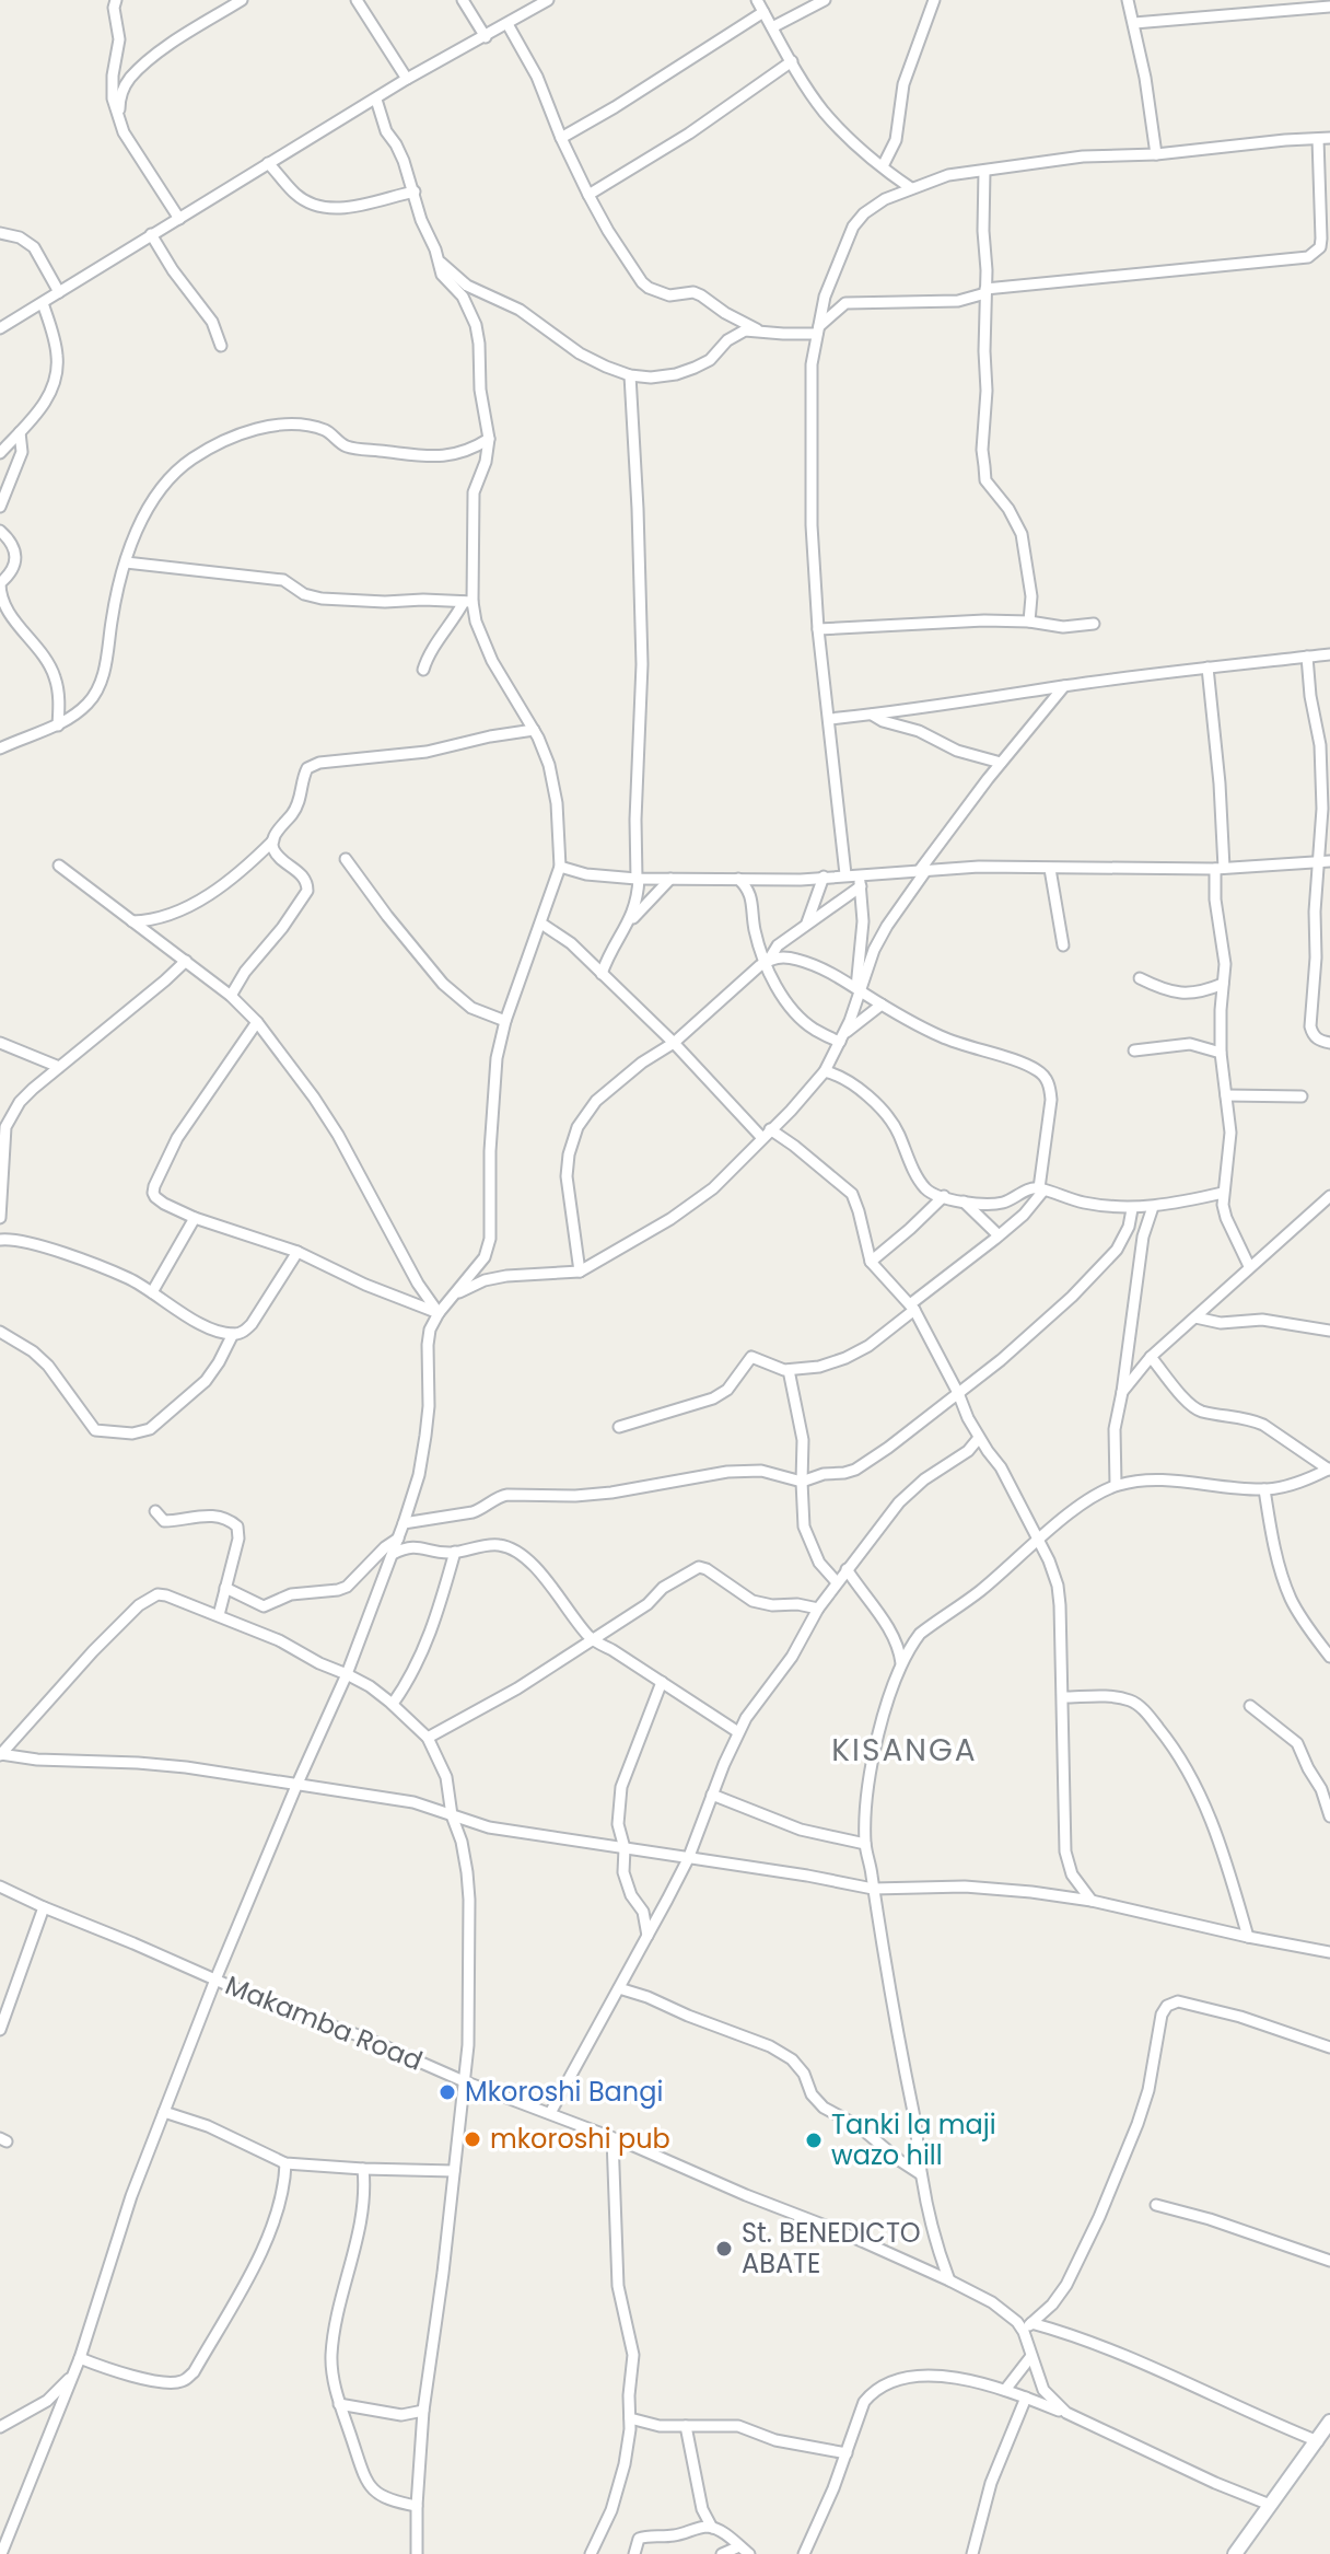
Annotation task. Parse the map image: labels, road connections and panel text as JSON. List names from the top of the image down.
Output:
{
  "streets": {
    "street": ["Makamba Road"]
  },
  "districts": ["KISANGA"],
  "places": [
    "Mkoroshi Bangi",
    "mkoroshi pub",
    "Tanki la maji wazo hill",
    "St. BENEDICTO ABATE"
  ]
}
